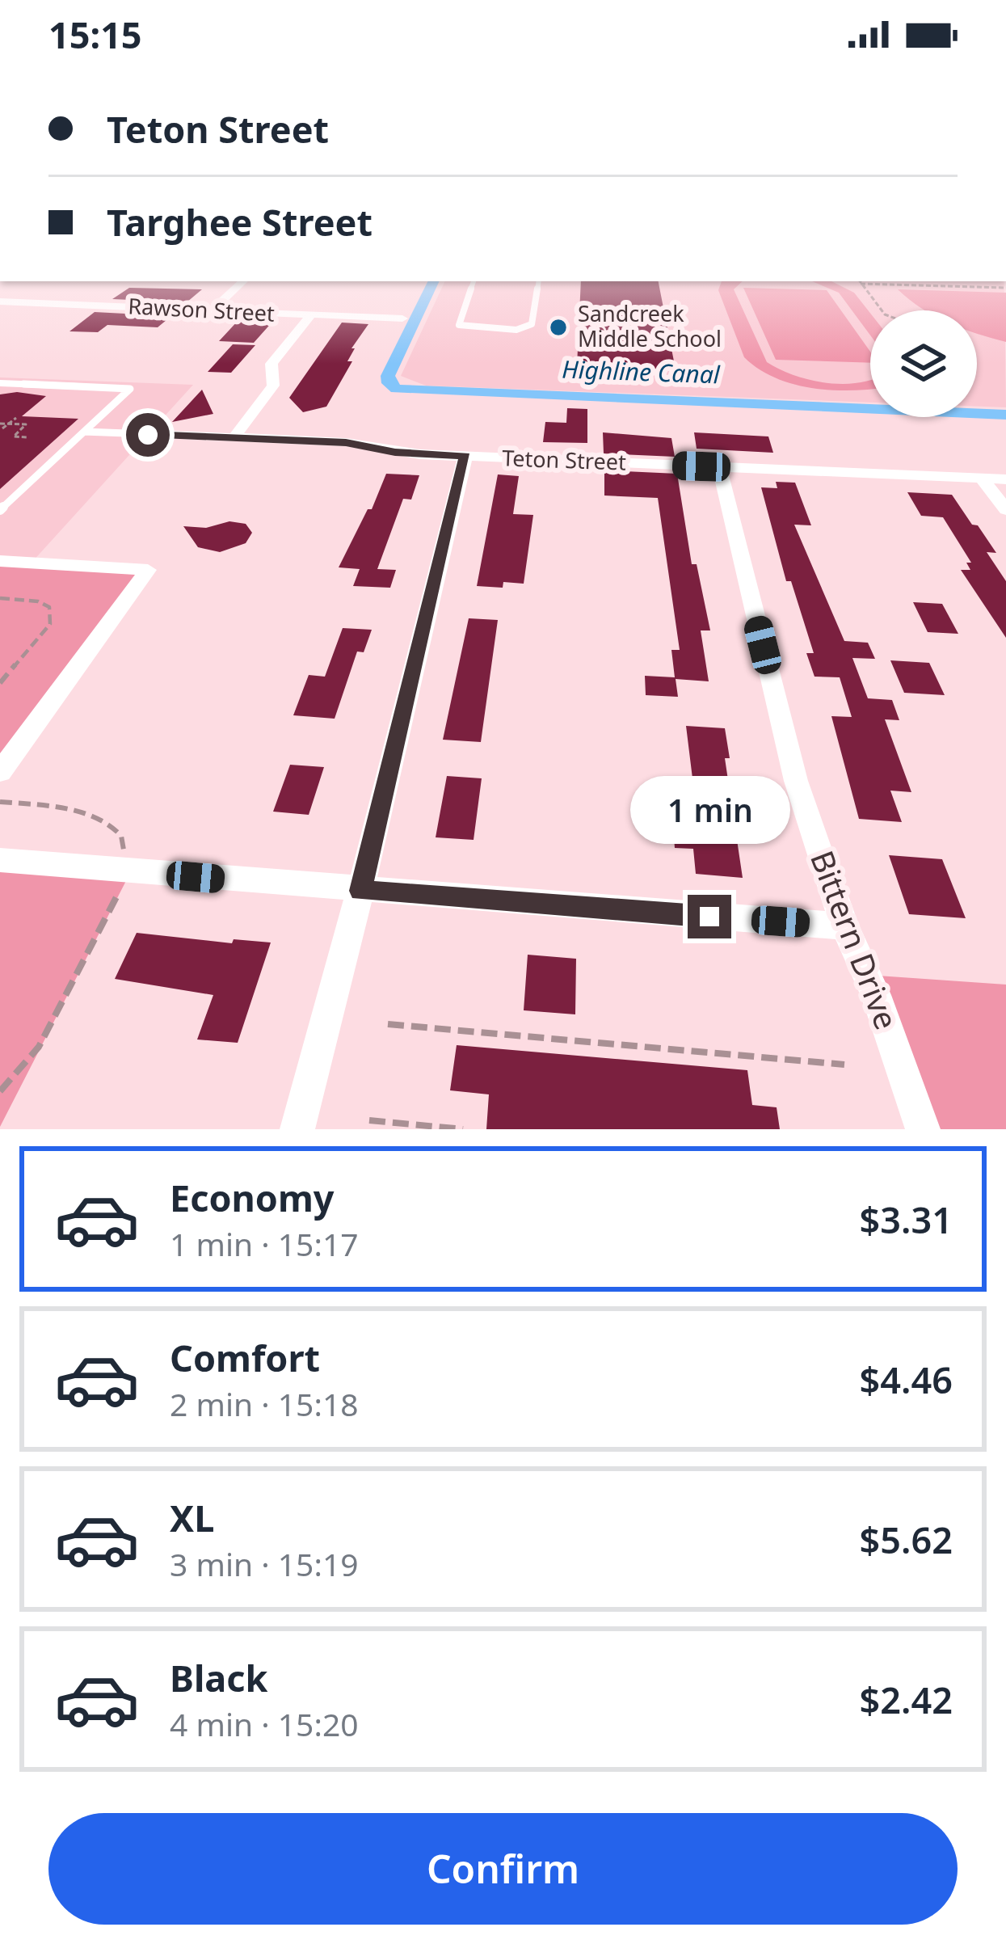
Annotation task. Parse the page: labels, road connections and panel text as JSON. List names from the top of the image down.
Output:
{
  "streets": {
    "street": ["Rawson Street", "Teton Street", "Bittern Drive"]
  },
  "crossings": [
    ["Teton Street", "Bittern Drive"]
  ],
  "water": ["Highline Canal"],
  "places": ["Sandcreek Middle School"],
  "page": {
    "status": "15:15",
    "banner": ["Teton Street", "Targhee Street"],
    "bubble": "1 min",
    "list": [
      {
        "name": "Economy",
        "note": "1 min · 15:17",
        "value": "$3.31"
      },
      {
        "name": "Comfort",
        "note": "2 min · 15:18",
        "value": "$4.46"
      },
      {
        "name": "XL",
        "note": "3 min · 15:19",
        "value": "$5.62"
      },
      {
        "name": "Black",
        "note": "4 min · 15:20",
        "value": "$2.42"
      }
    ],
    "buttons": "Confirm"
  }
}
